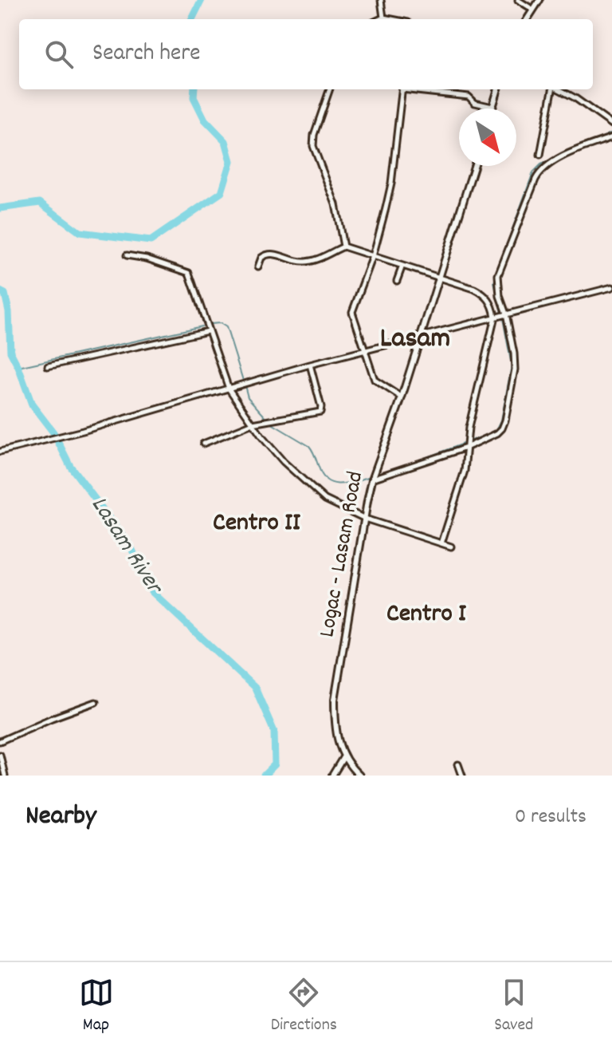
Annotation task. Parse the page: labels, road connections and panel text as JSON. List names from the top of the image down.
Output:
{
  "streets": {
    "main road": ["Logac - Lasam Road"]
  },
  "districts": ["Lasam", "Centro II", "Centro I"],
  "water": ["Lasam River"],
  "north": "bottom right",
  "page": {
    "search": "Search here",
    "heading": ["Nearby", "0 results"],
    "nav": ["Map", "Directions", "Saved"]
  }
}
